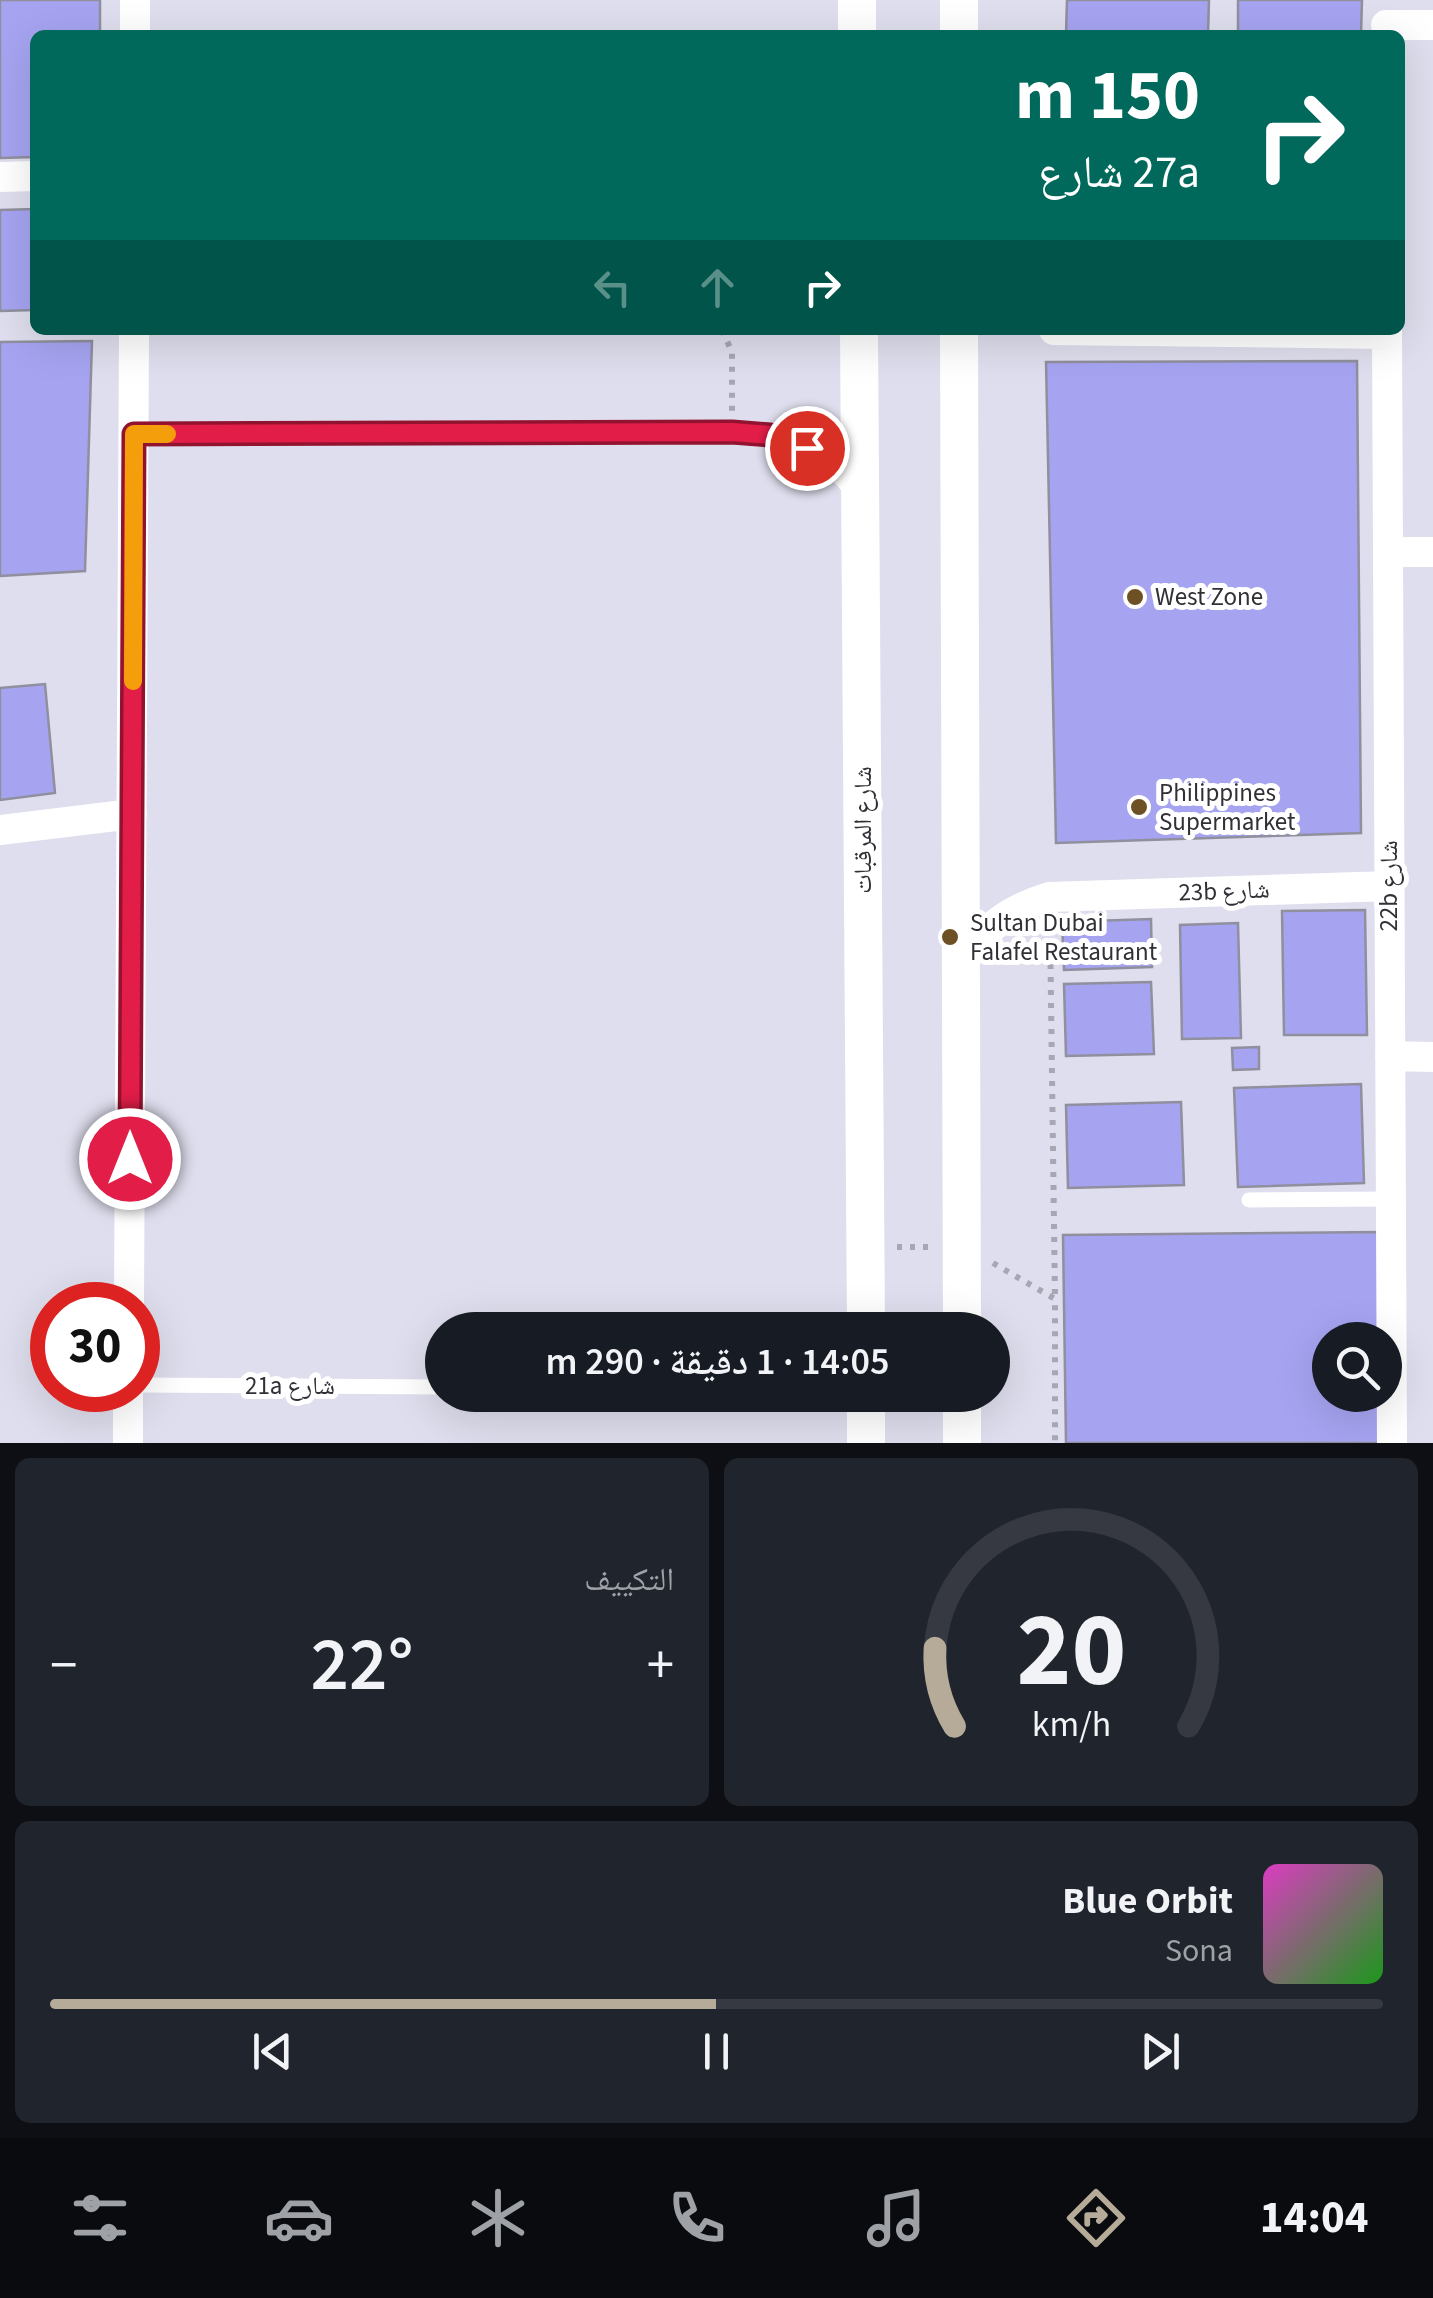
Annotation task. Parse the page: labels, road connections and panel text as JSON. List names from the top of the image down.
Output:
{
  "streets": {
    "street": ["شارع المرقبات", "22b شارع", "23b شارع"],
    "lane": ["21a شارع"]
  },
  "crossings": [
    ["22b شارع", "23b شارع"]
  ],
  "places": ["West Zone", "Philippines Supermarket", "Sultan Dubai Falafel Restaurant"],
  "page": {
    "turn": ["150 m", "27a شارع"],
    "limit": "30",
    "trip": "14:05 · 1 دقيقة · 290 m",
    "tile": "التكييف",
    "heat": ["−", "22°", "+"],
    "song": ["Blue Orbit", "Sona"],
    "tabs": "14:04",
    "gauge": ["20", "km/h"]
  }
}
